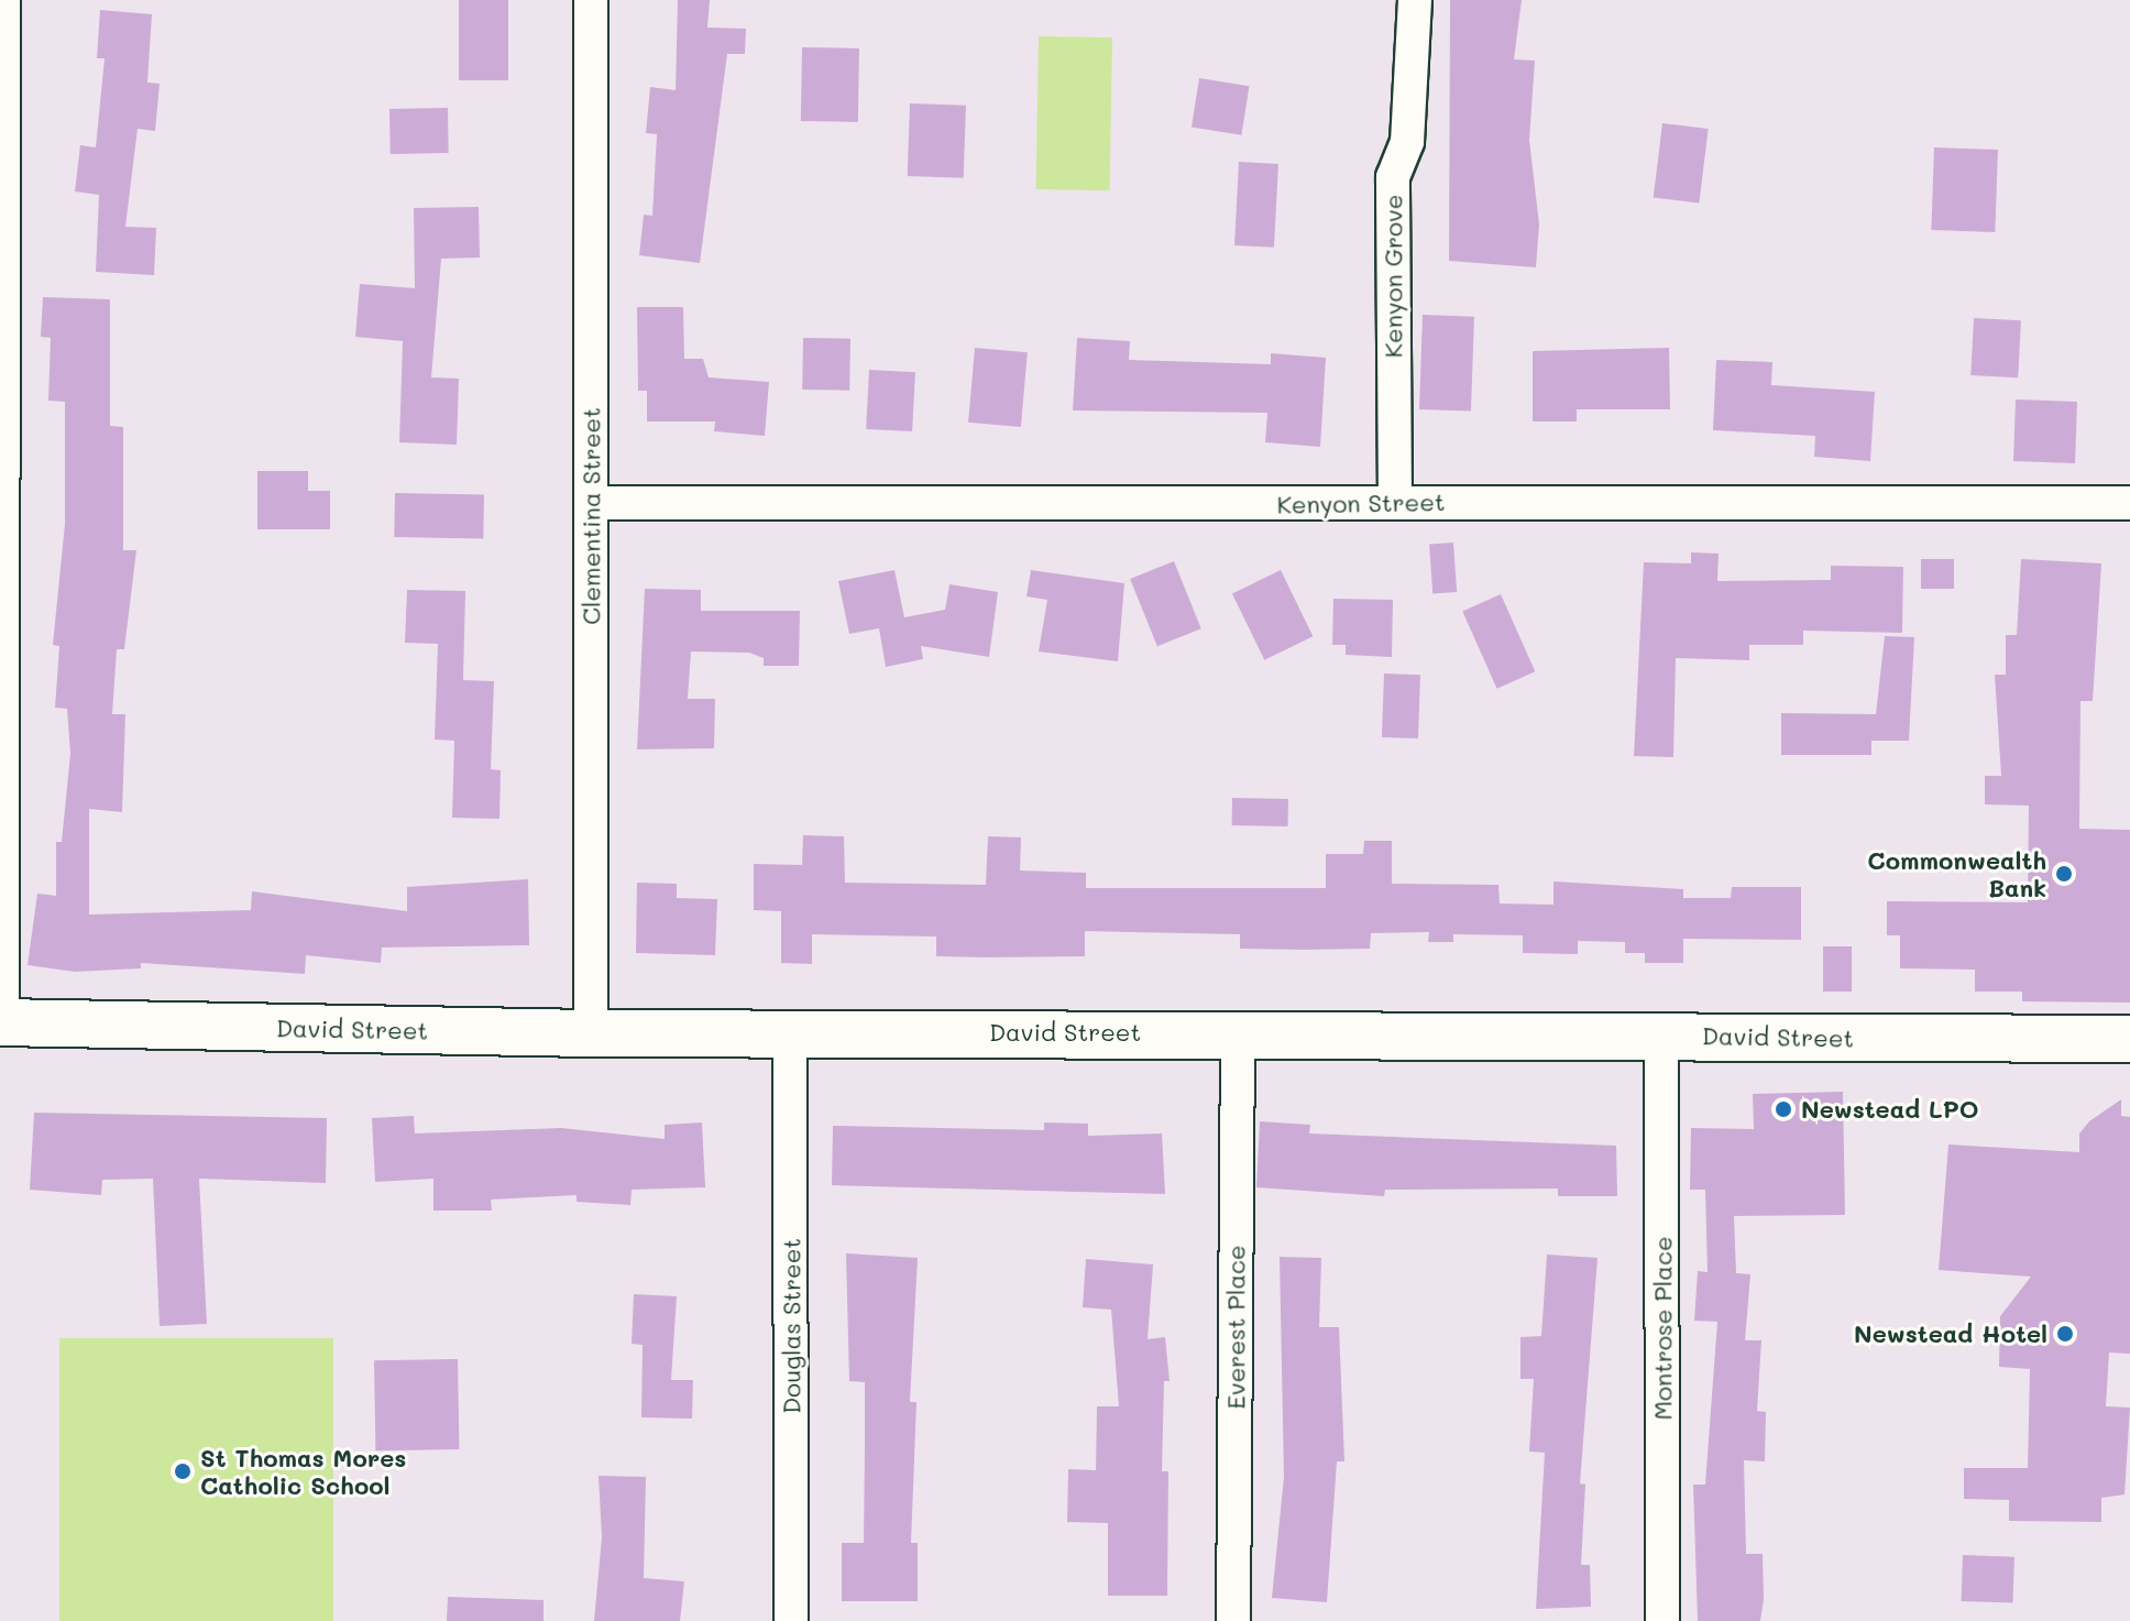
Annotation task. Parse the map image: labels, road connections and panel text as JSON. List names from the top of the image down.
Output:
{
  "streets": {
    "street": [
      "Kenyon Grove",
      "Kenyon Street",
      "Clementina Street",
      "David Street",
      "Douglas Street",
      "Everest Place",
      "Montrose Place"
    ]
  },
  "crossings": [
    ["Kenyon Grove", "Kenyon Street"],
    ["Kenyon Street", "Clementina Street"],
    ["Clementina Street", "David Street"],
    ["David Street", "Douglas Street"],
    ["David Street", "Everest Place"],
    ["David Street", "Montrose Place"]
  ],
  "places": [
    "Commonwealth Bank",
    "Newstead LPO",
    "Newstead Hotel",
    "St Thomas Mores Catholic School"
  ]
}
